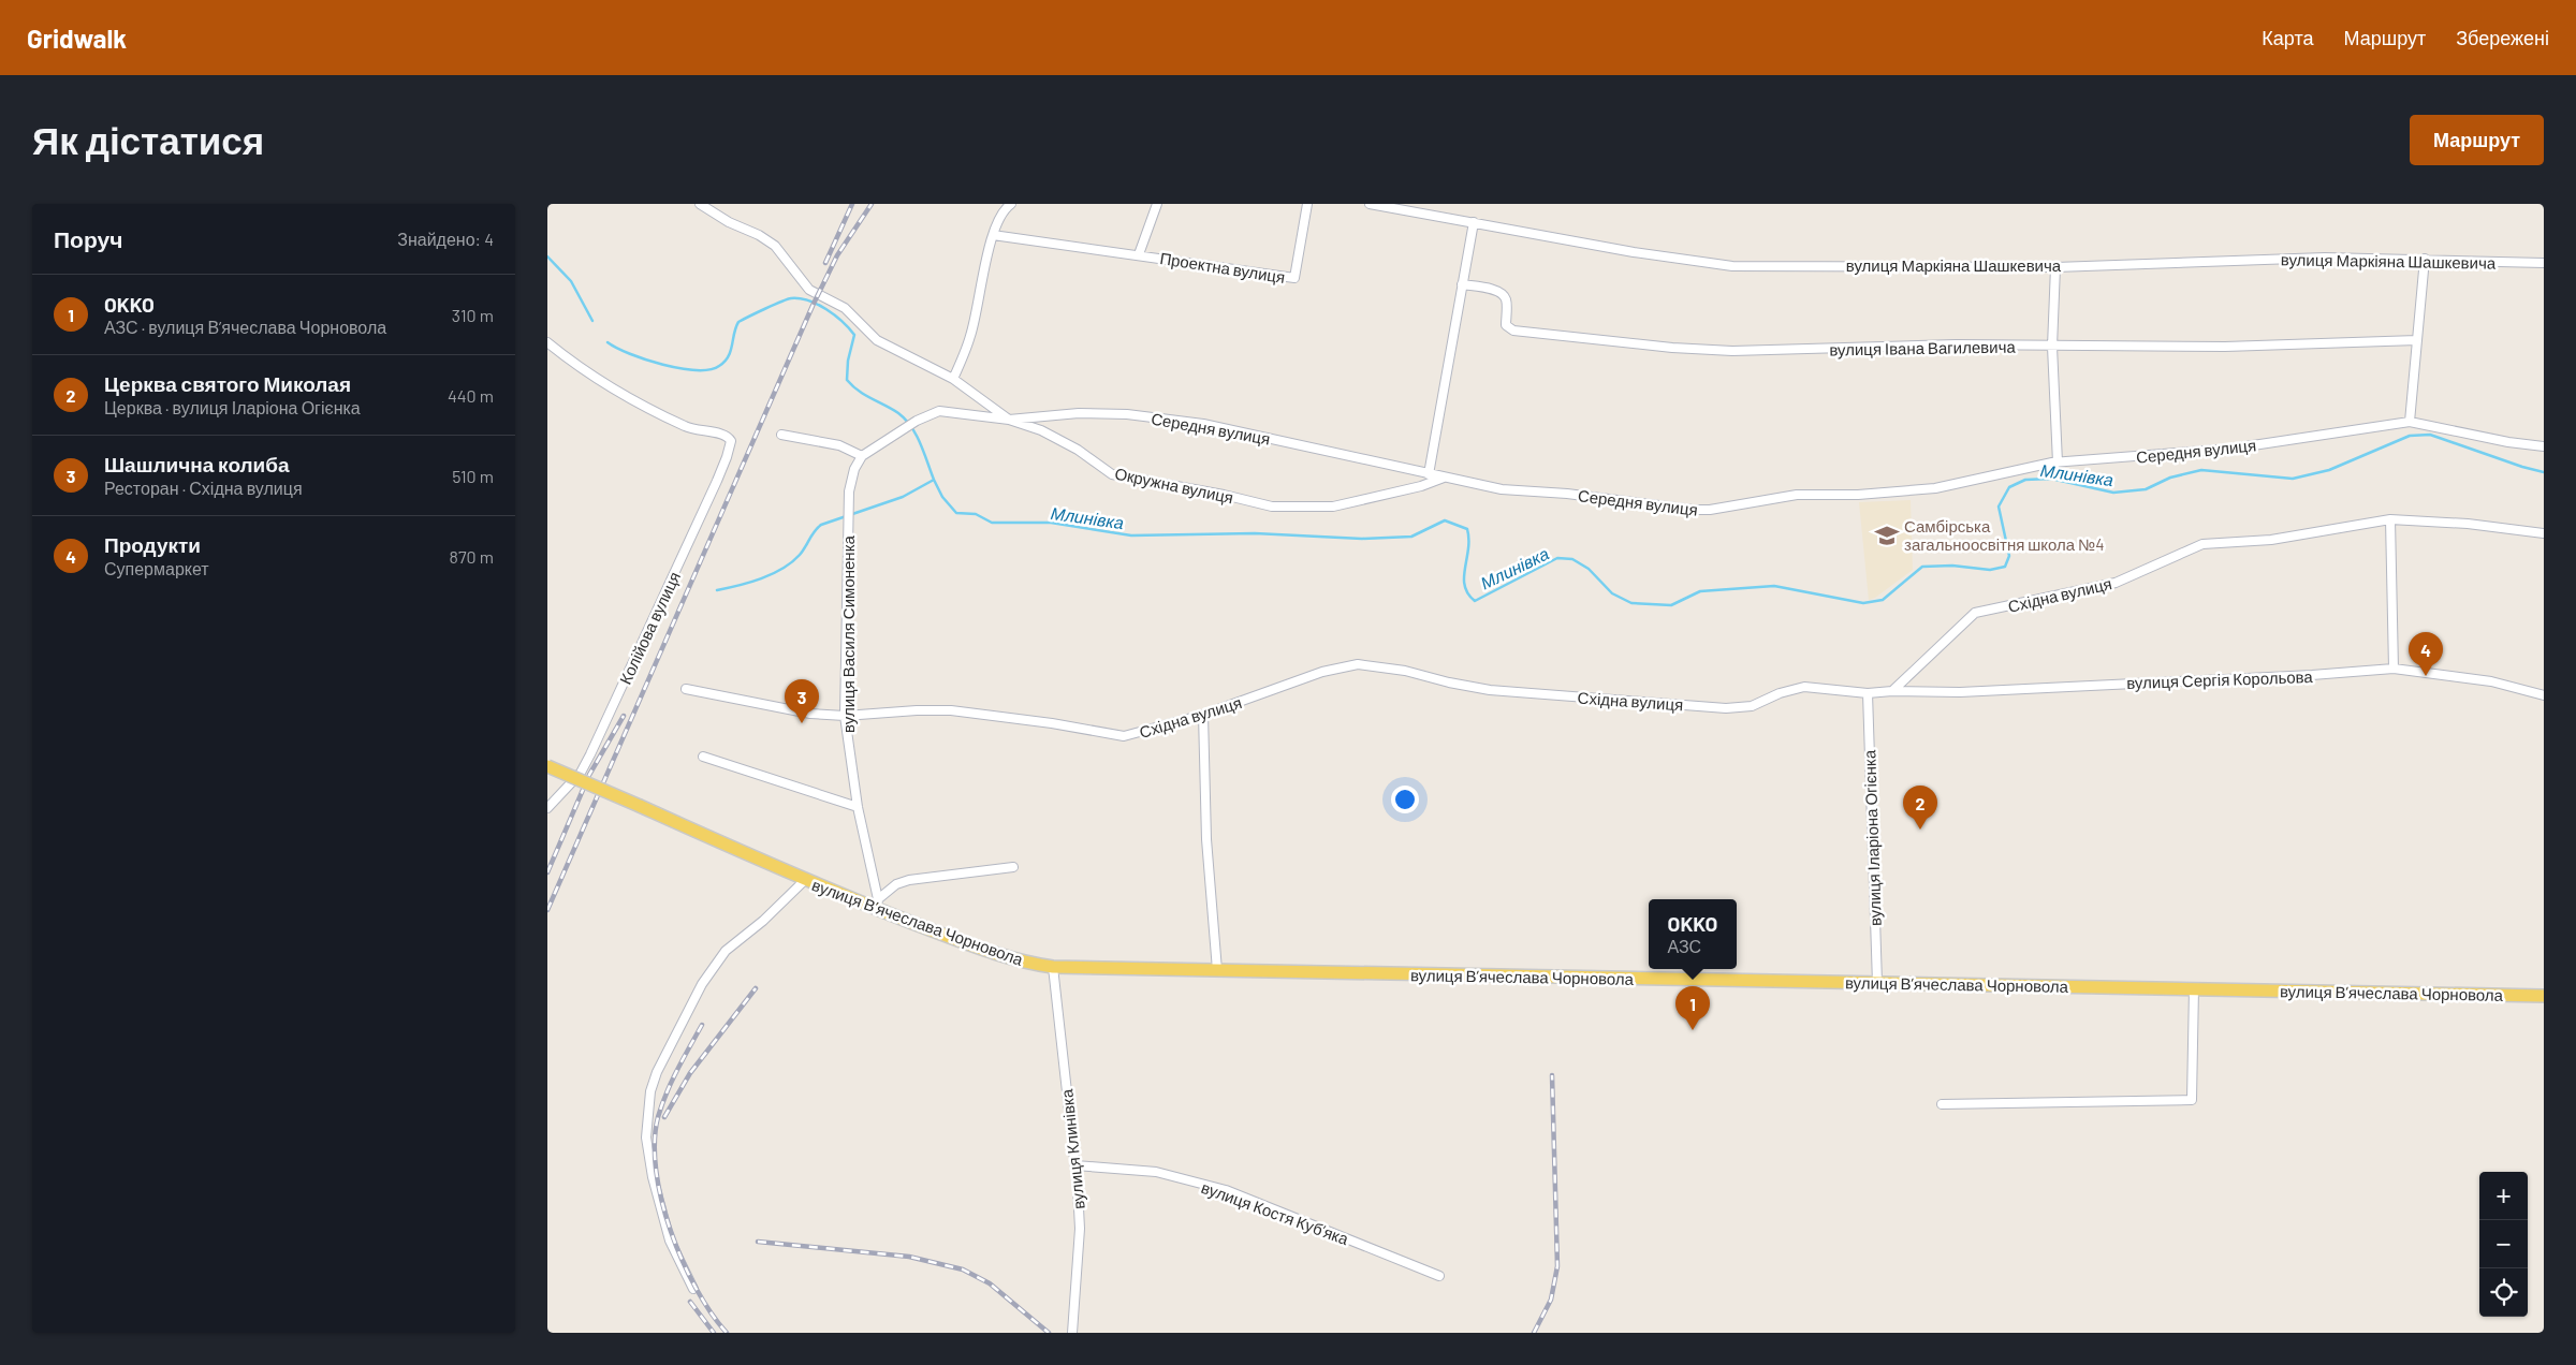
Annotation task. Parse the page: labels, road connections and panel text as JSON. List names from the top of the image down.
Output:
{
  "streets": {
    "main road": ["вулиця Вʼячеслава Чорновола"],
    "street": [
      "вулиця Маркіяна Шашкевича",
      "Проектна вулиця",
      "вулиця Івана Вагилевича",
      "Середня вулиця",
      "Окружна вулиця",
      "Східна вулиця",
      "Колійова вулиця",
      "вулиця Василя Симоненка",
      "вулиця Сергія Корольова",
      "вулиця Іларіона Огієнка",
      "вулиця Клинівка",
      "вулиця Костя Кубʼяка"
    ]
  },
  "crossings": [
    ["Середня вулиця", "Окружна вулиця"],
    ["Окружна вулиця", "вулиця Василя Симоненка"],
    ["Східна вулиця", "вулиця Василя Симоненка"],
    ["Східна вулиця", "вулиця Сергія Корольова"],
    ["Східна вулиця", "вулиця Іларіона Огієнка"],
    ["вулиця Василя Симоненка", "вулиця Вʼячеслава Чорновола"],
    ["вулиця Іларіона Огієнка", "вулиця Вʼячеслава Чорновола"],
    ["вулиця Вʼячеслава Чорновола", "вулиця Клинівка"],
    ["вулиця Клинівка", "вулиця Костя Кубʼяка"]
  ],
  "water": ["Млинівка"],
  "places": {
    "school or university": ["Самбірська загальноосвітня школа №4"]
  },
  "page": {
    "header": "Gridwalk",
    "nav": ["Карта", "Маршрут", "Збережені"],
    "buttons": "Маршрут",
    "title": "Як дістатися",
    "heading": ["Поруч", "Знайдено: 4"],
    "list": [
      {
        "mark": "1",
        "name": "OKKO",
        "note": "АЗС · вулиця Вʼячеслава Чорновола",
        "value": "310 m"
      },
      {
        "mark": "2",
        "name": "Церква святого Миколая",
        "note": "Церква · вулиця Іларіона Огієнка",
        "value": "440 m"
      },
      {
        "mark": "3",
        "name": "Шашлична колиба",
        "note": "Ресторан · Східна вулиця",
        "value": "510 m"
      },
      {
        "mark": "4",
        "name": "Продукти",
        "note": "Супермаркет",
        "value": "870 m"
      }
    ],
    "pins": [
      "4",
      "3",
      "2",
      "1"
    ],
    "popup": ["OKKO", "АЗС"],
    "map_buttons": ["+", "−"]
  }
}
